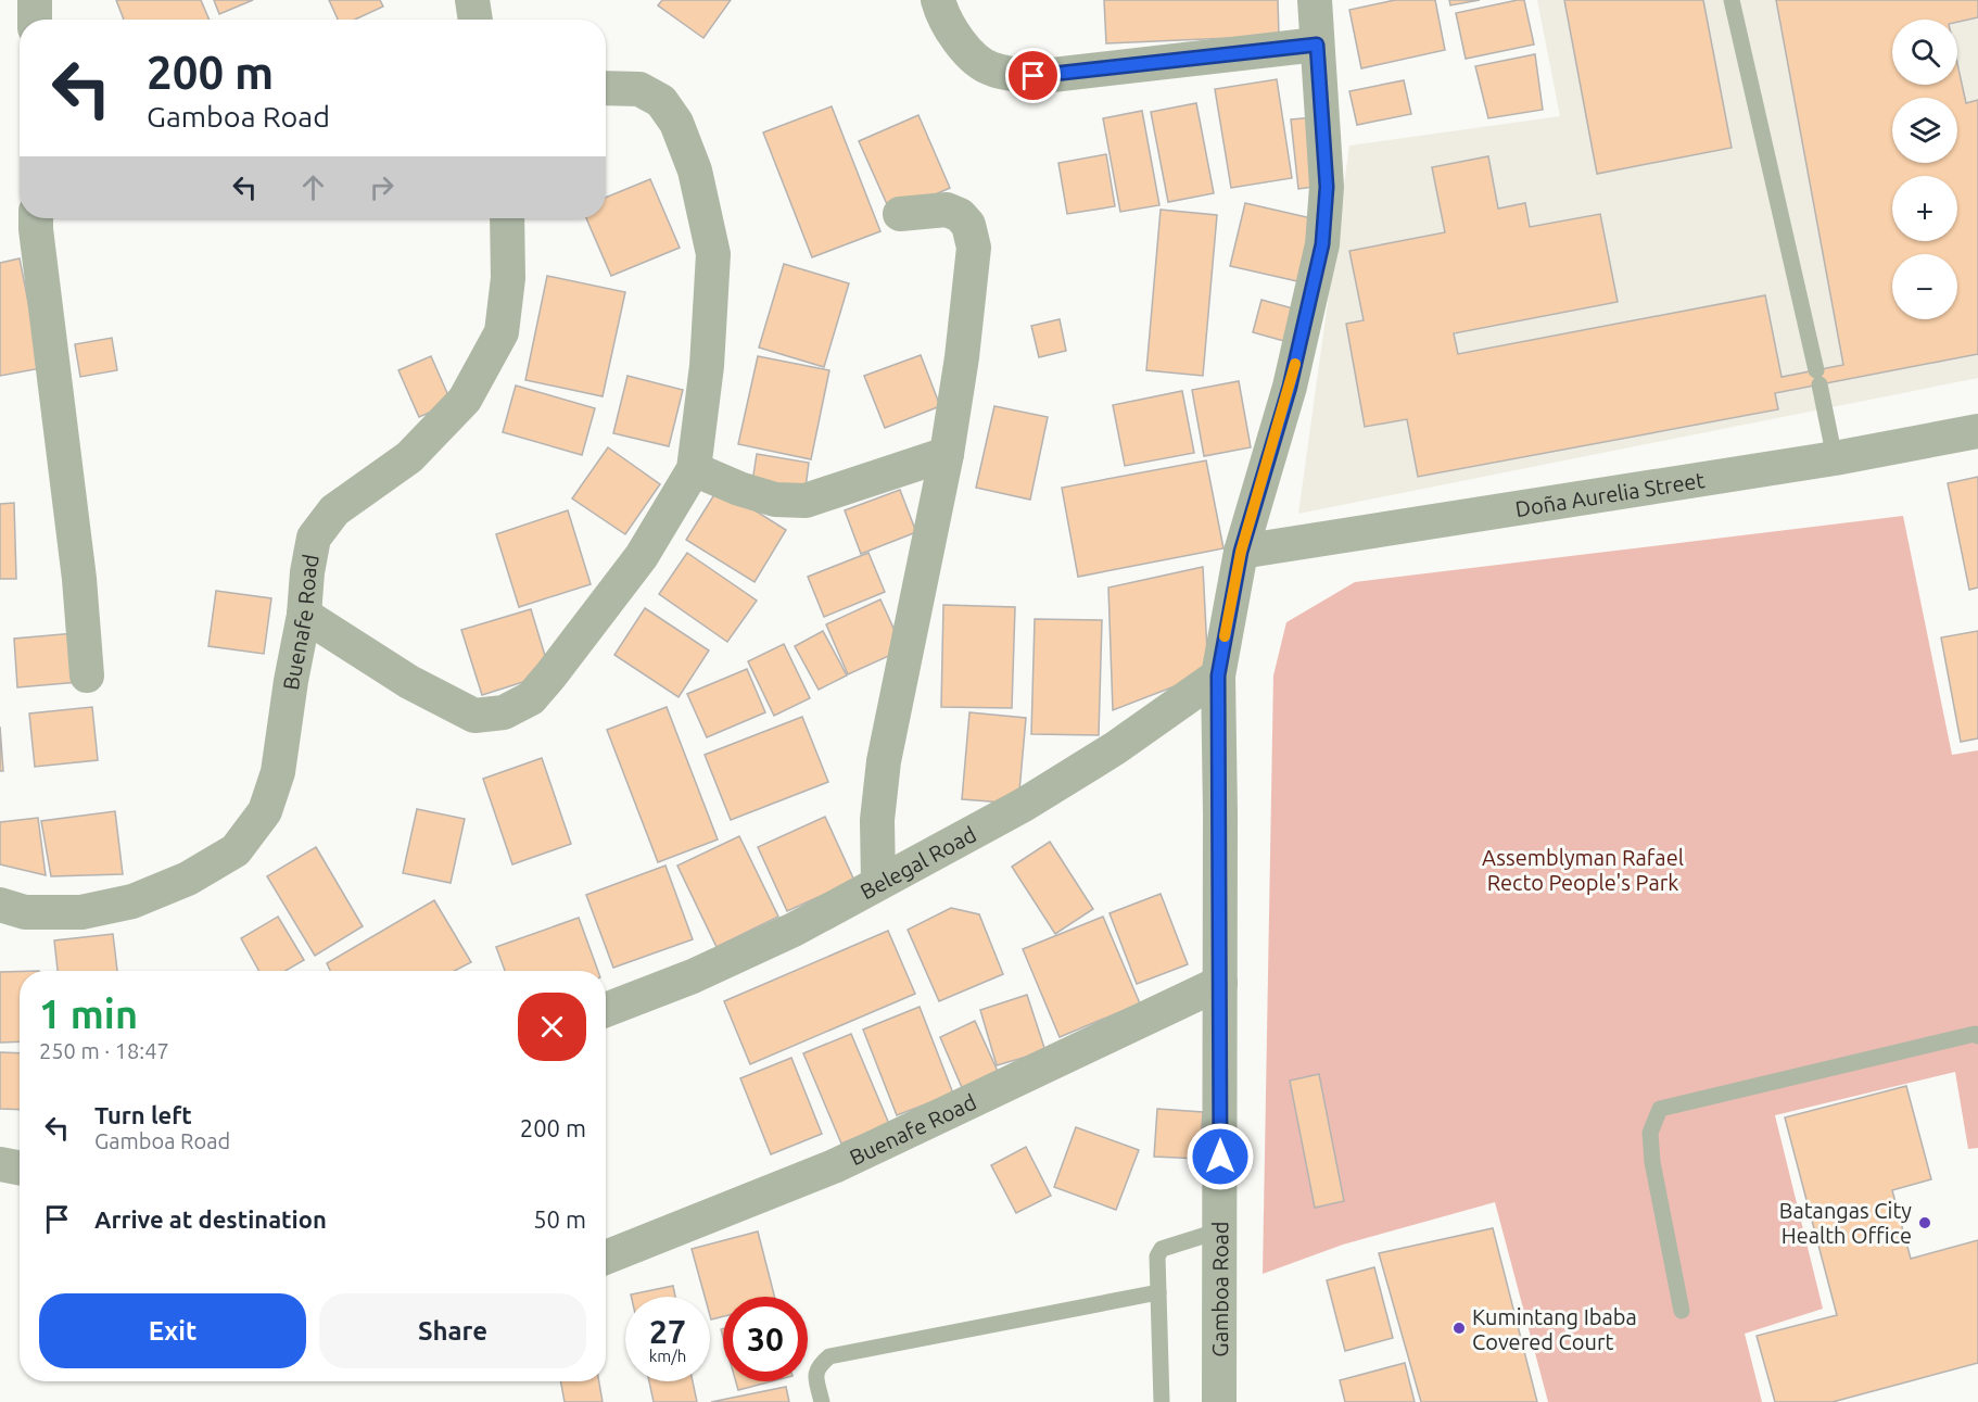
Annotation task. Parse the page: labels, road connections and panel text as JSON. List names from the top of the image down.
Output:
{
  "streets": {
    "street": [
      "Doña Aurelia Street",
      "Buenafe Road",
      "Belegal Road",
      "Gamboa Road"
    ]
  },
  "crossings": [
    ["Doña Aurelia Street", "Gamboa Road"],
    ["Buenafe Road", "Gamboa Road"],
    ["Belegal Road", "Gamboa Road"]
  ],
  "parks": ["Assemblyman Rafael Recto People's Park"],
  "places": ["Batangas City Health Office", "Kumintang Ibaba Covered Court"],
  "page": {
    "map_buttons": ["+", "−"],
    "turn": ["200 m", "Gamboa Road"],
    "heading": ["1 min", "250 m · 18:47"],
    "list": [
      {
        "name": "Turn left",
        "note": "Gamboa Road",
        "value": "200 m"
      },
      {
        "name": "Arrive at destination",
        "value": "50 m"
      }
    ],
    "buttons": ["Exit", "Share"],
    "speed": "27 km/h",
    "limit": "30"
  }
}
